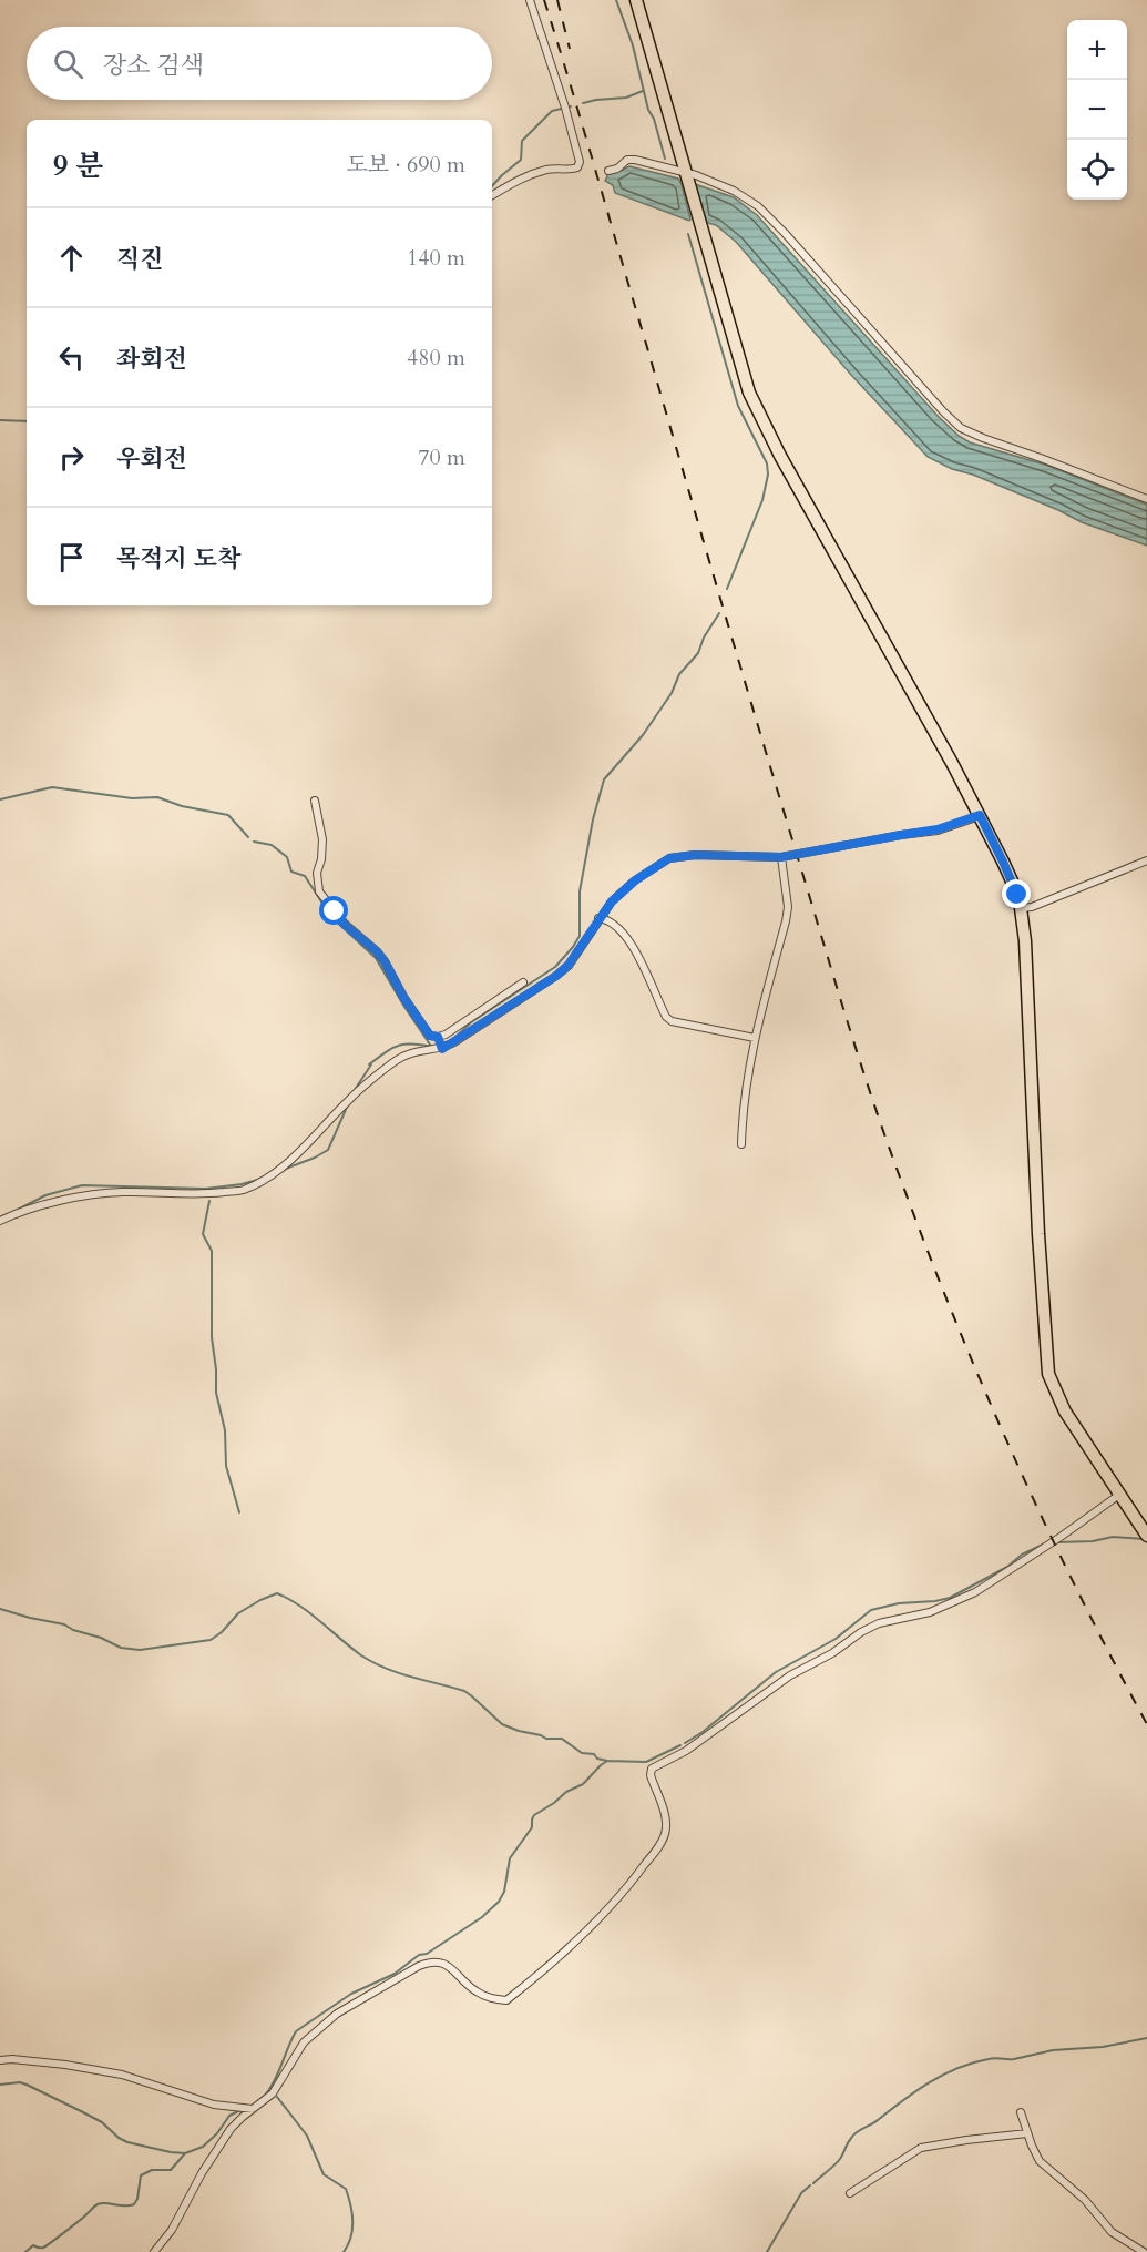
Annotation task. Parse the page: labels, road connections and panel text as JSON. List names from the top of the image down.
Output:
{
  "page": {
    "map_buttons": ["+", "−"],
    "search": "장소 검색",
    "heading": ["9 분", "도보 · 690 m"],
    "list": [
      ["직진", "140 m"],
      ["좌회전", "480 m"],
      ["우회전", "70 m"],
      "목적지 도착"
    ]
  }
}
